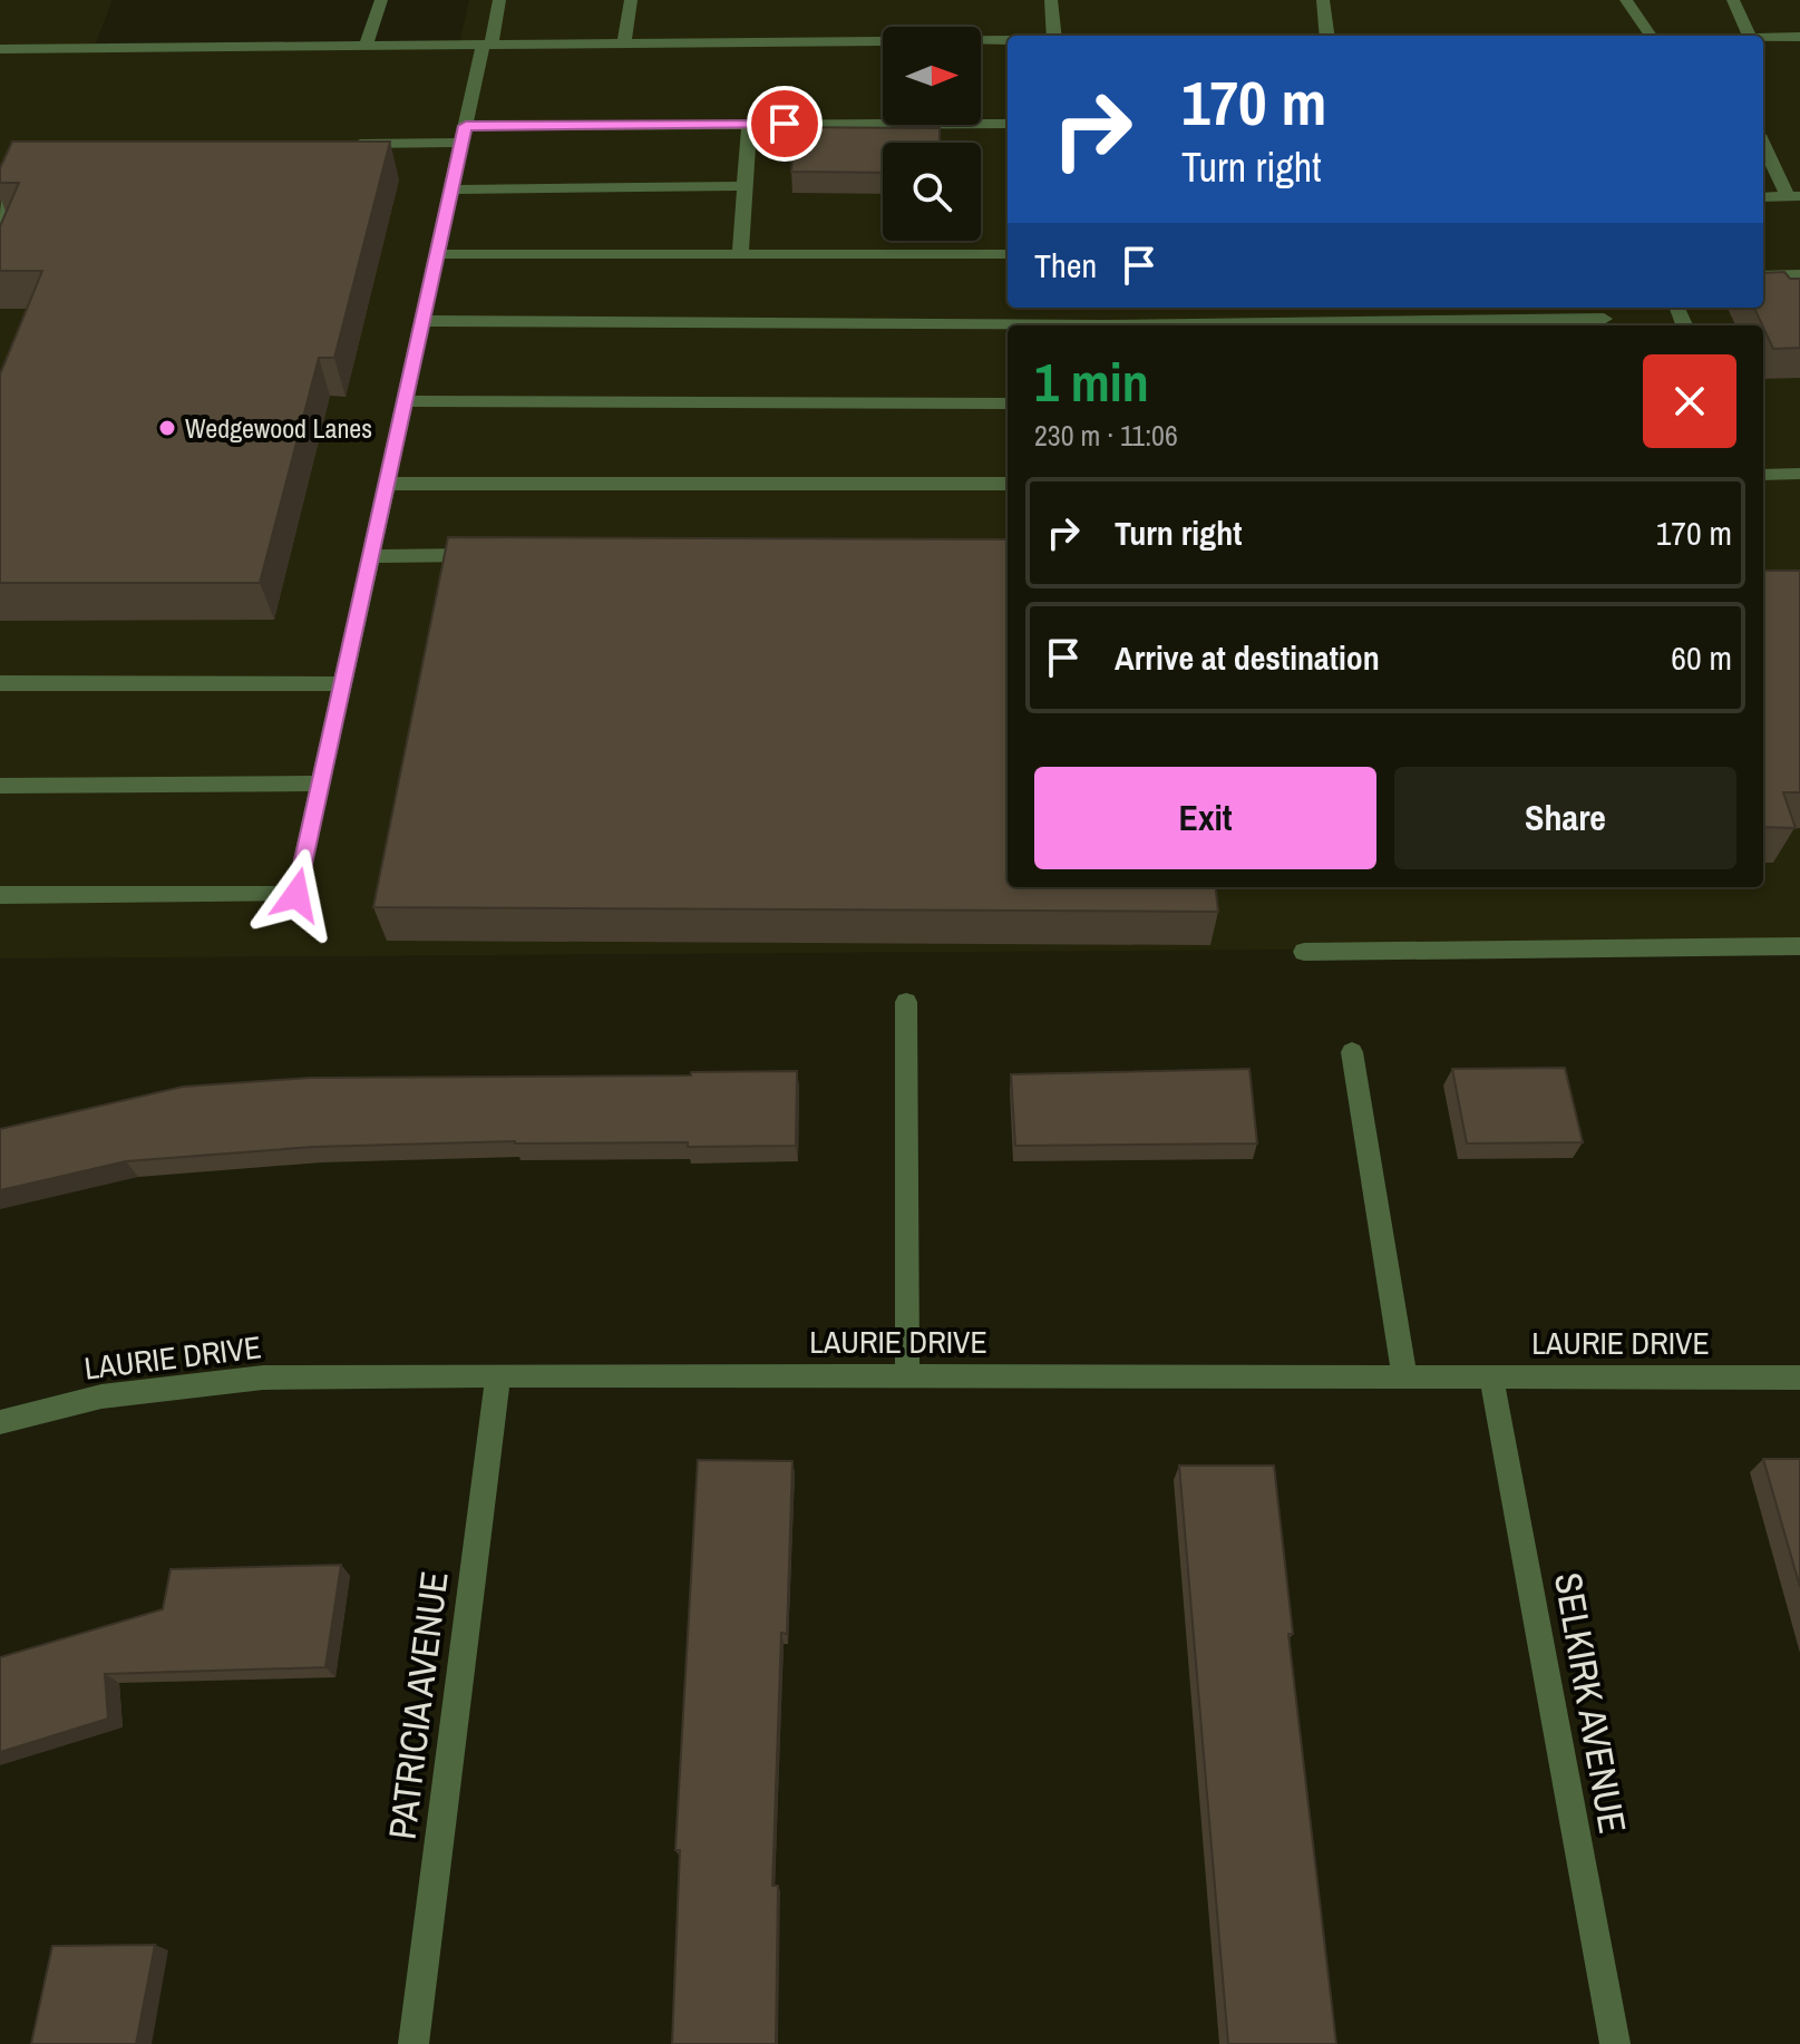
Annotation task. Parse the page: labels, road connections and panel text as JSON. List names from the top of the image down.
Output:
{
  "streets": {
    "street": ["LAURIE DRIVE", "SELKIRK AVENUE", "PATRICIA AVENUE"]
  },
  "crossings": [
    ["LAURIE DRIVE", "SELKIRK AVENUE"],
    ["LAURIE DRIVE", "PATRICIA AVENUE"]
  ],
  "places": ["Wedgewood Lanes"],
  "north": "right",
  "page": {
    "turn": ["170 m", "Turn right"],
    "then": "Then",
    "heading": ["1 min", "230 m · 11:06"],
    "list": [
      {
        "name": "Turn right",
        "value": "170 m"
      },
      {
        "name": "Arrive at destination",
        "value": "60 m"
      }
    ],
    "buttons": ["Exit", "Share"]
  }
}
